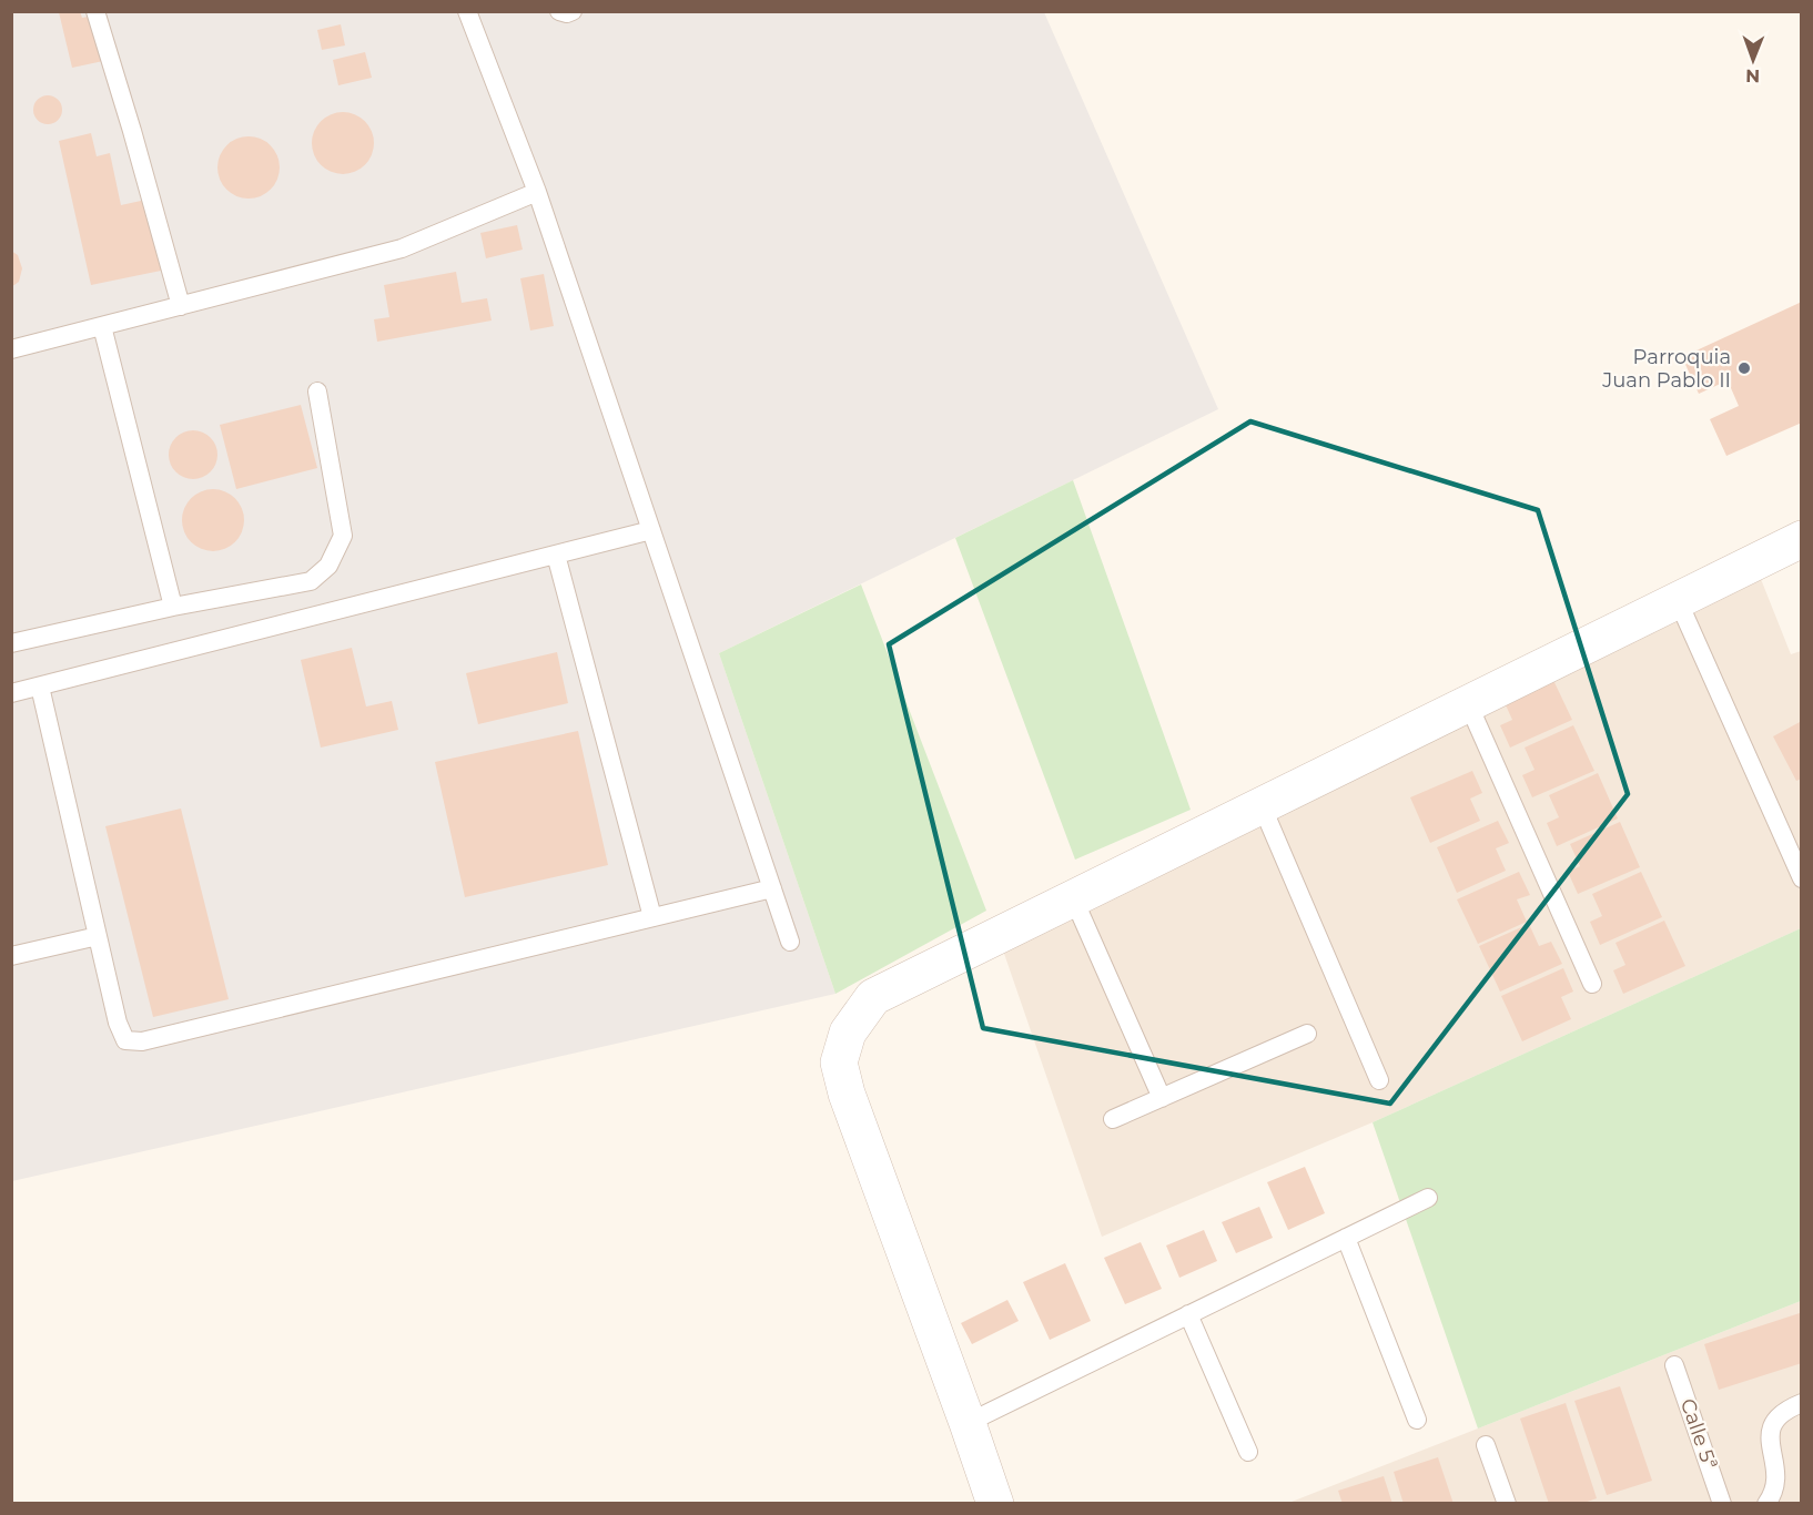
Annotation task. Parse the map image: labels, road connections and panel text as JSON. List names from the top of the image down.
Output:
{
  "streets": {
    "lane": ["Calle 5ª"]
  },
  "places": ["Parroquia Juan Pablo II"],
  "north": "bottom"
}
